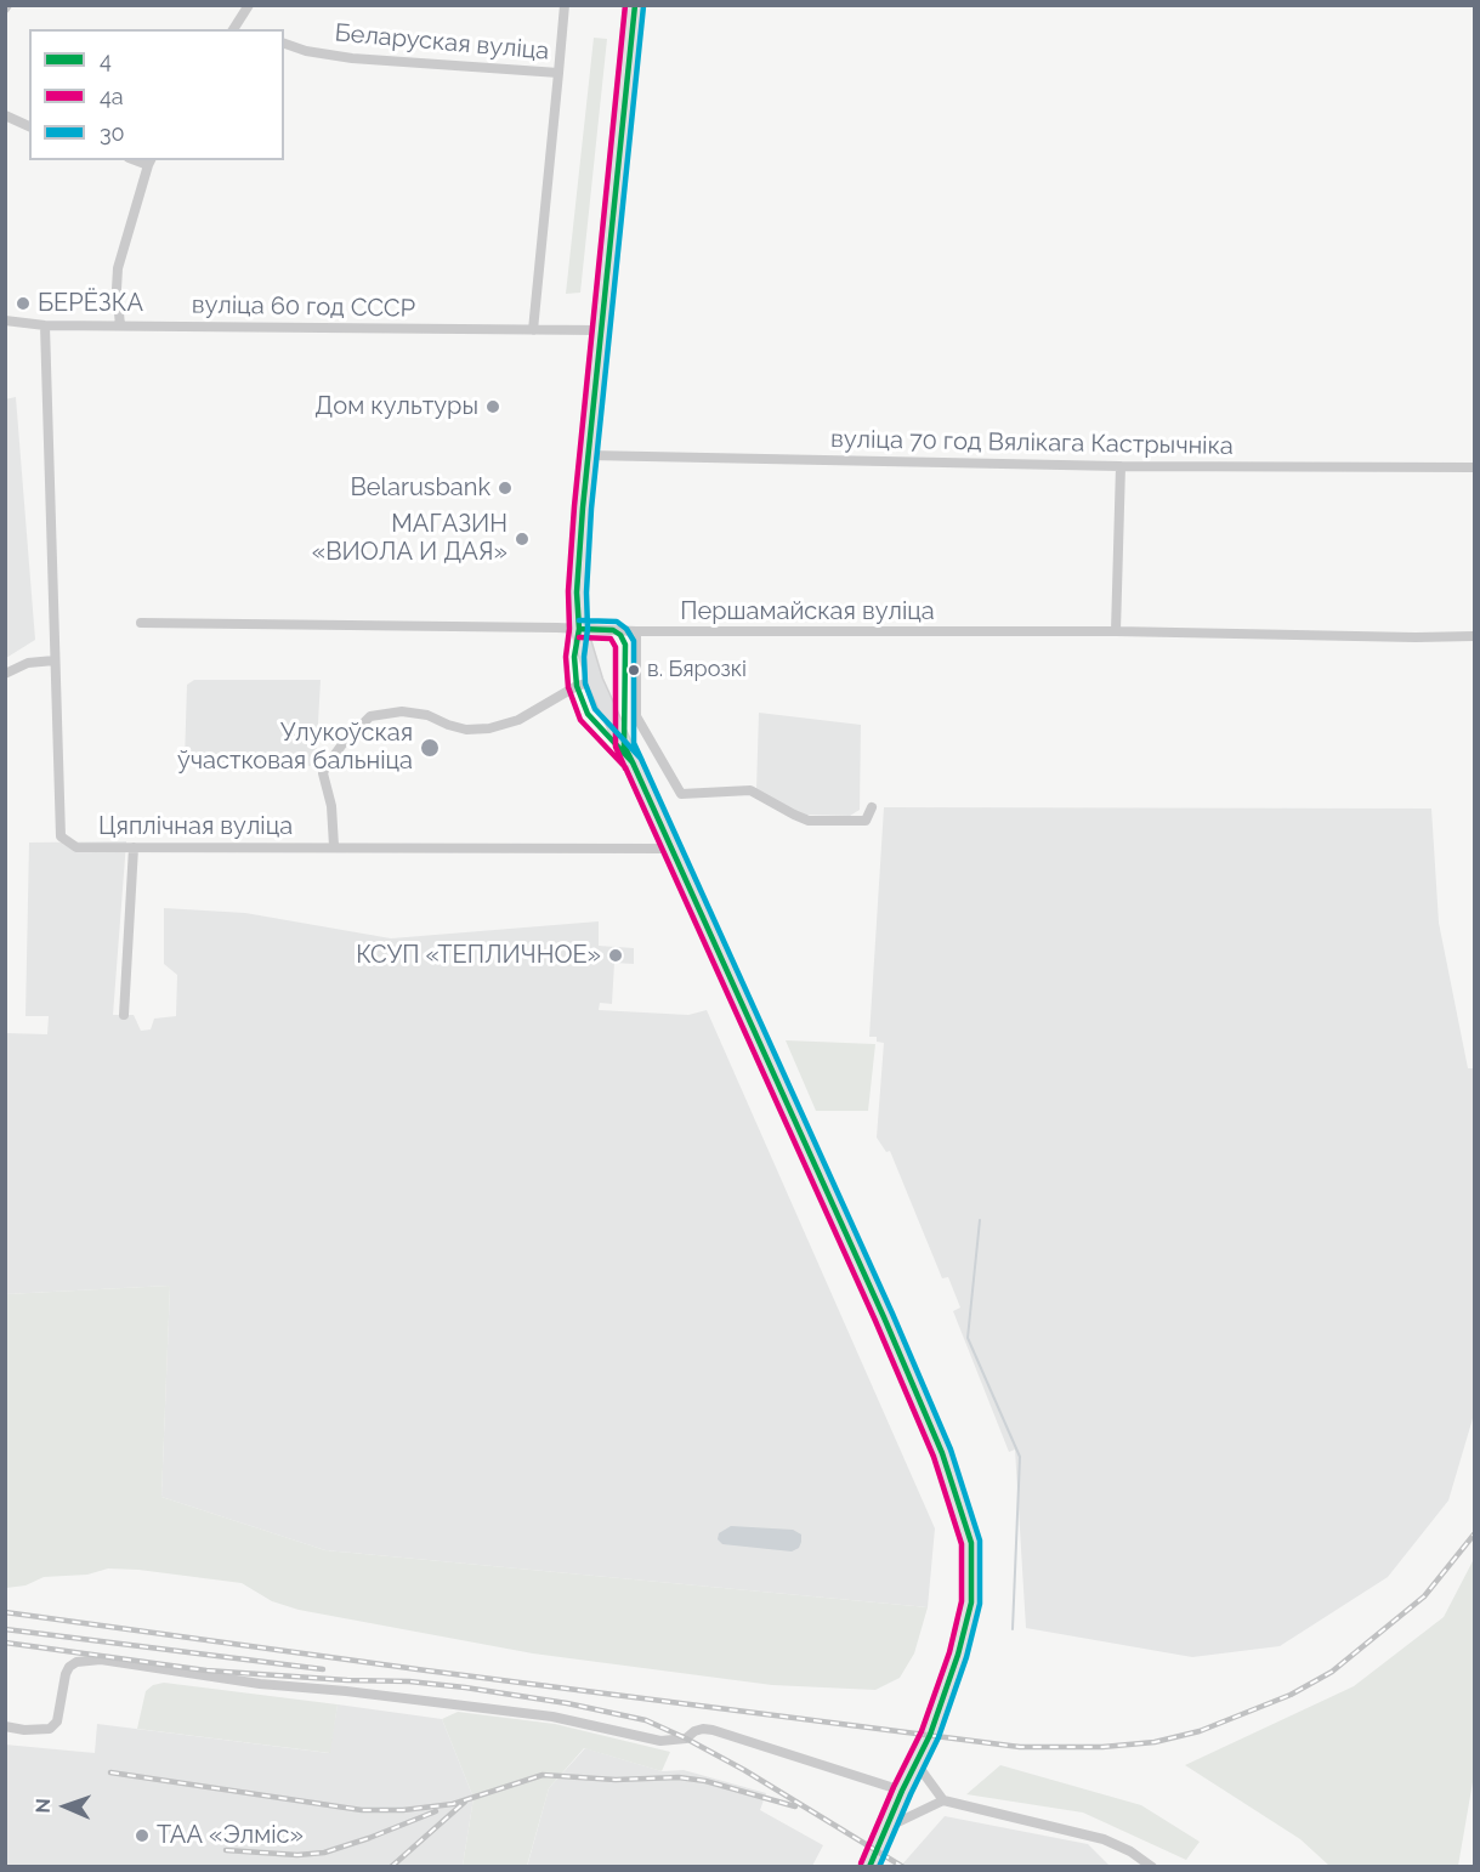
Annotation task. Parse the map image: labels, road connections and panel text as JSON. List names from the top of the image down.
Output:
{
  "streets": {
    "street": [
      "Беларуская вуліца",
      "вуліца 60 год СССР",
      "вуліца 70 год Вялікага Кастрычніка",
      "Першамайская вуліца",
      "Цяплічная вуліца"
    ]
  },
  "crossings": [
    ["Беларуская вуліца", "вуліца 60 год СССР"],
    ["вуліца 60 год СССР", "Цяплічная вуліца"]
  ],
  "places": [
    "БЕРЁЗКА",
    "Дом культуры",
    "Belarusbank",
    "МАГАЗИН «ВИОЛА И ДАЯ»",
    "в. Бярозкі",
    "Улукоўская ўчастковая бальніца",
    "КСУП «ТЕПЛИЧНОЕ»",
    "ТАА «Элміс»"
  ],
  "lines": ["transit line 4", "transit line 4а", "transit line 30"],
  "legend": ["4", "4а", "30"],
  "north": "left"
}
